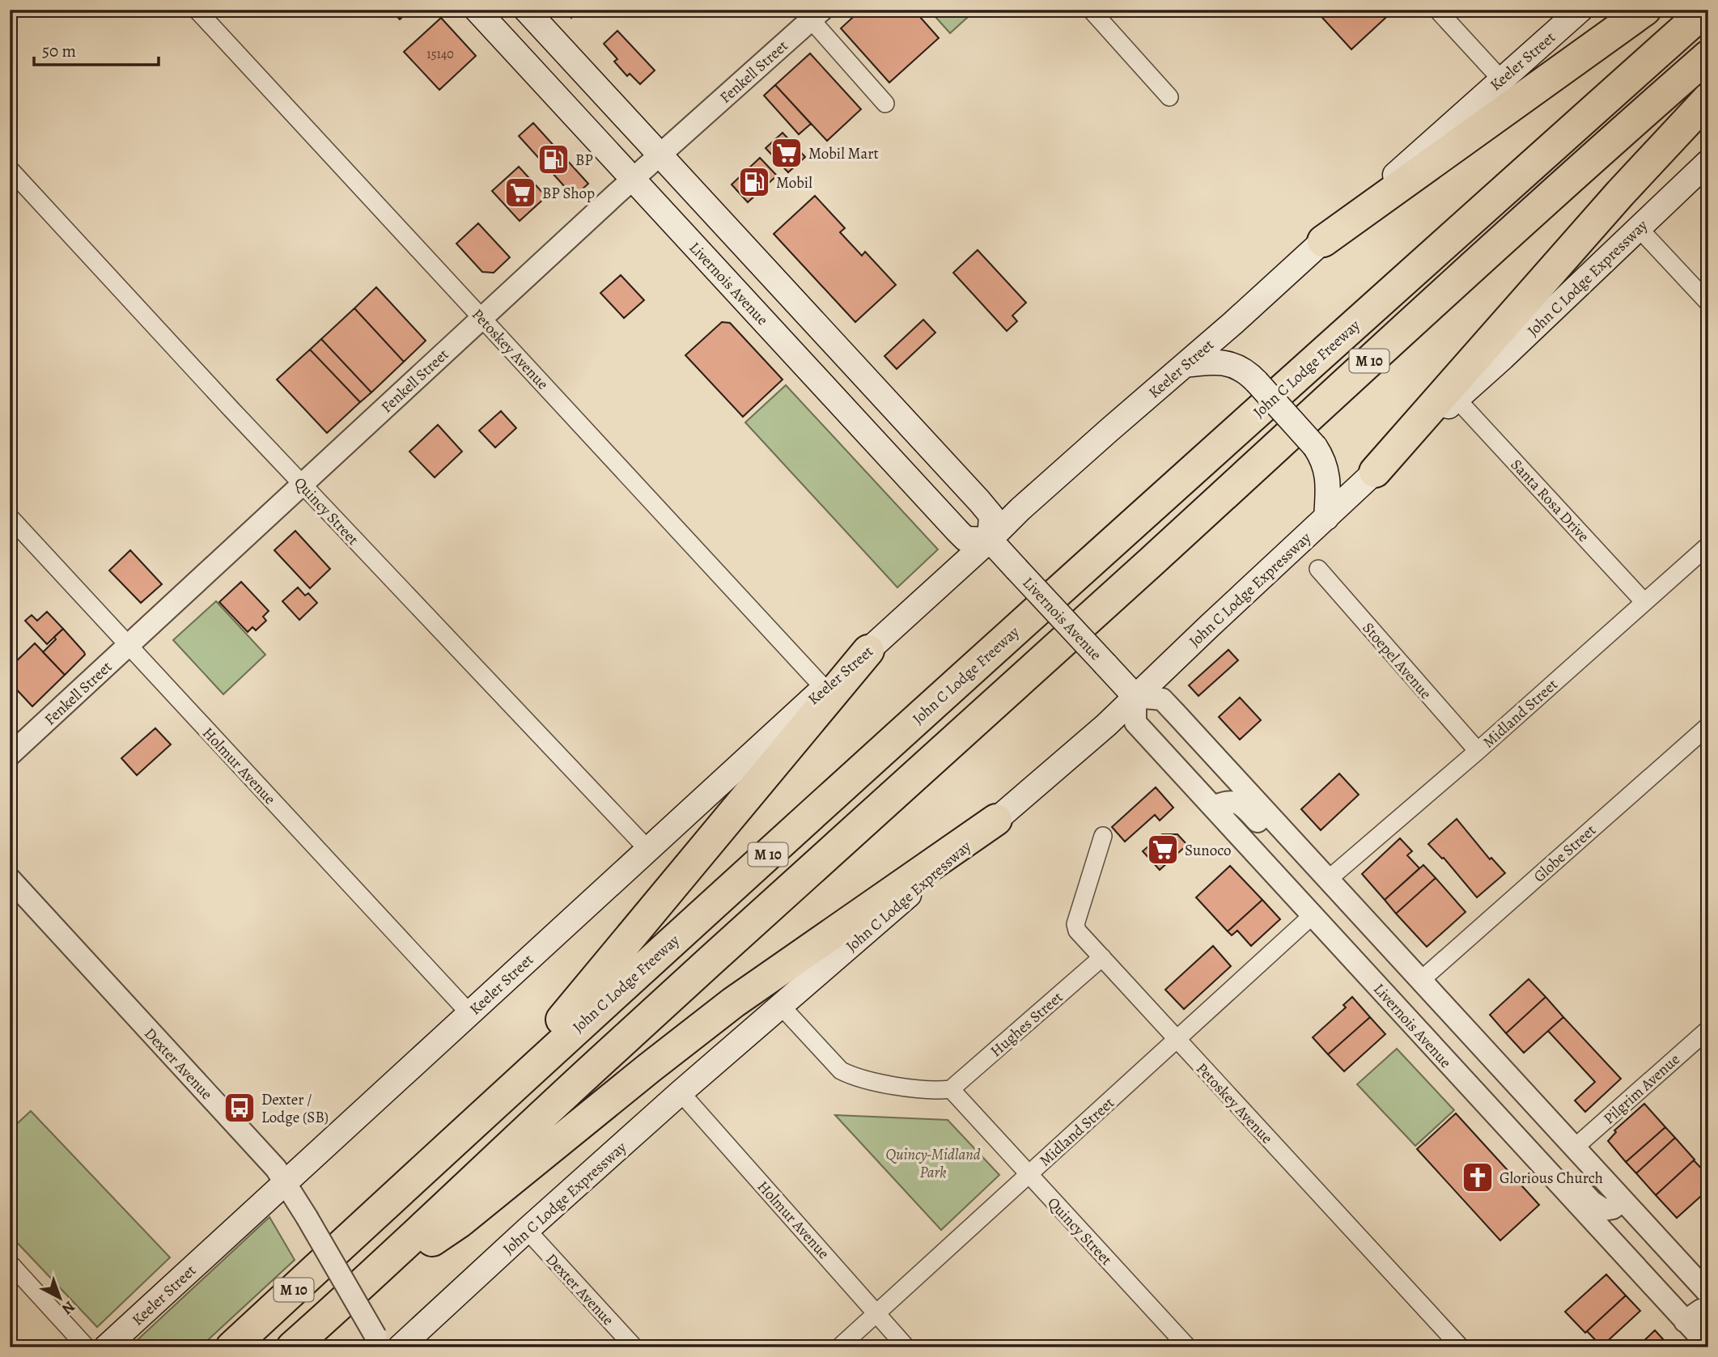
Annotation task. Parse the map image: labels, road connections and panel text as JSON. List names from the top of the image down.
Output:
{
  "streets": {
    "highway": ["M 10", "John C Lodge Freeway"],
    "main road": ["Keeler Street", "John C Lodge Expressway", "Livernois Avenue"],
    "street": [
      "Fenkell Street",
      "Petoskey Avenue",
      "Santa Rosa Drive",
      "Quincy Street",
      "Stoepel Avenue",
      "Midland Street",
      "Holmur Avenue",
      "Globe Street",
      "Hughes Street",
      "Dexter Avenue",
      "Pilgrim Avenue"
    ]
  },
  "crossings": [
    ["Keeler Street", "Livernois Avenue"],
    ["Keeler Street", "Petoskey Avenue"],
    ["Keeler Street", "Quincy Street"],
    ["Keeler Street", "Holmur Avenue"],
    ["Keeler Street", "Dexter Avenue"],
    ["Fenkell Street", "Livernois Avenue"],
    ["Fenkell Street", "Petoskey Avenue"],
    ["Fenkell Street", "Quincy Street"],
    ["Fenkell Street", "Holmur Avenue"],
    ["John C Lodge Expressway", "Livernois Avenue"],
    ["John C Lodge Expressway", "Santa Rosa Drive"],
    ["John C Lodge Expressway", "Holmur Avenue"],
    ["John C Lodge Expressway", "Dexter Avenue"],
    ["Livernois Avenue", "Midland Street"],
    ["Petoskey Avenue", "Midland Street"],
    ["Petoskey Avenue", "Hughes Street"],
    ["Santa Rosa Drive", "Midland Street"],
    ["Quincy Street", "Midland Street"],
    ["Quincy Street", "Hughes Street"],
    ["Stoepel Avenue", "Midland Street"],
    ["Midland Street", "Holmur Avenue"]
  ],
  "parks": ["Quincy-Midland Park"],
  "places": {
    "supermarket": ["Mobil Mart", "BP Shop", "Sunoco"],
    "fuel station": ["BP", "Mobil"],
    "bus stop": ["Dexter / Lodge (SB)"],
    "church": ["Glorious Church"]
  },
  "house_numbers": ["15140"],
  "scale_bar": "50 m",
  "north": "bottom right"
}
